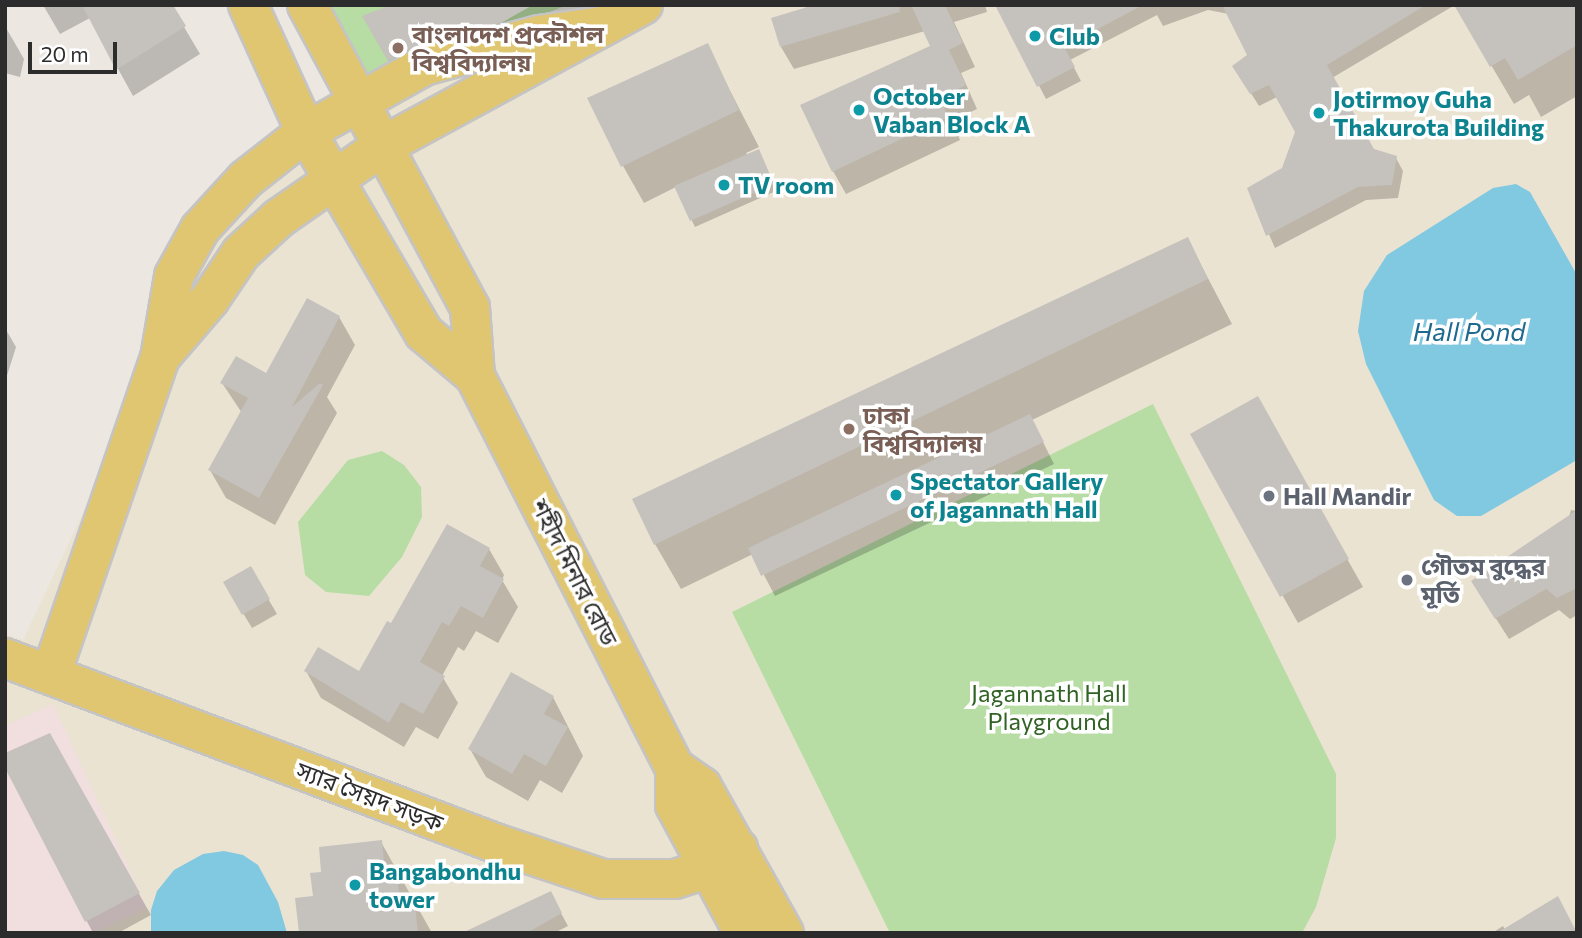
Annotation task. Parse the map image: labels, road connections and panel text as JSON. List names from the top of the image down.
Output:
{
  "streets": {
    "main road": ["শহীদ মিনার রোড", "স্যার সৈয়দ সড়ক"]
  },
  "crossings": [
    ["শহীদ মিনার রোড", "স্যার সৈয়দ সড়ক"]
  ],
  "water": ["Hall Pond"],
  "parks": ["Jagannath Hall Playground"],
  "places": [
    "Club",
    "বাংলাদেশ প্রকৌশল বিশ্ববিদ্যালয়",
    "October Vaban Block A",
    "Jotirmoy Guha Thakurota Building",
    "TV room",
    "ঢাকা বিশ্ববিদ্যালয়",
    "Spectator Gallery of Jagannath Hall",
    "Hall Mandir",
    "গৌতম বুদ্ধের মূর্তি",
    "Bangabondhu tower"
  ],
  "scale_bar": "20 m"
}
